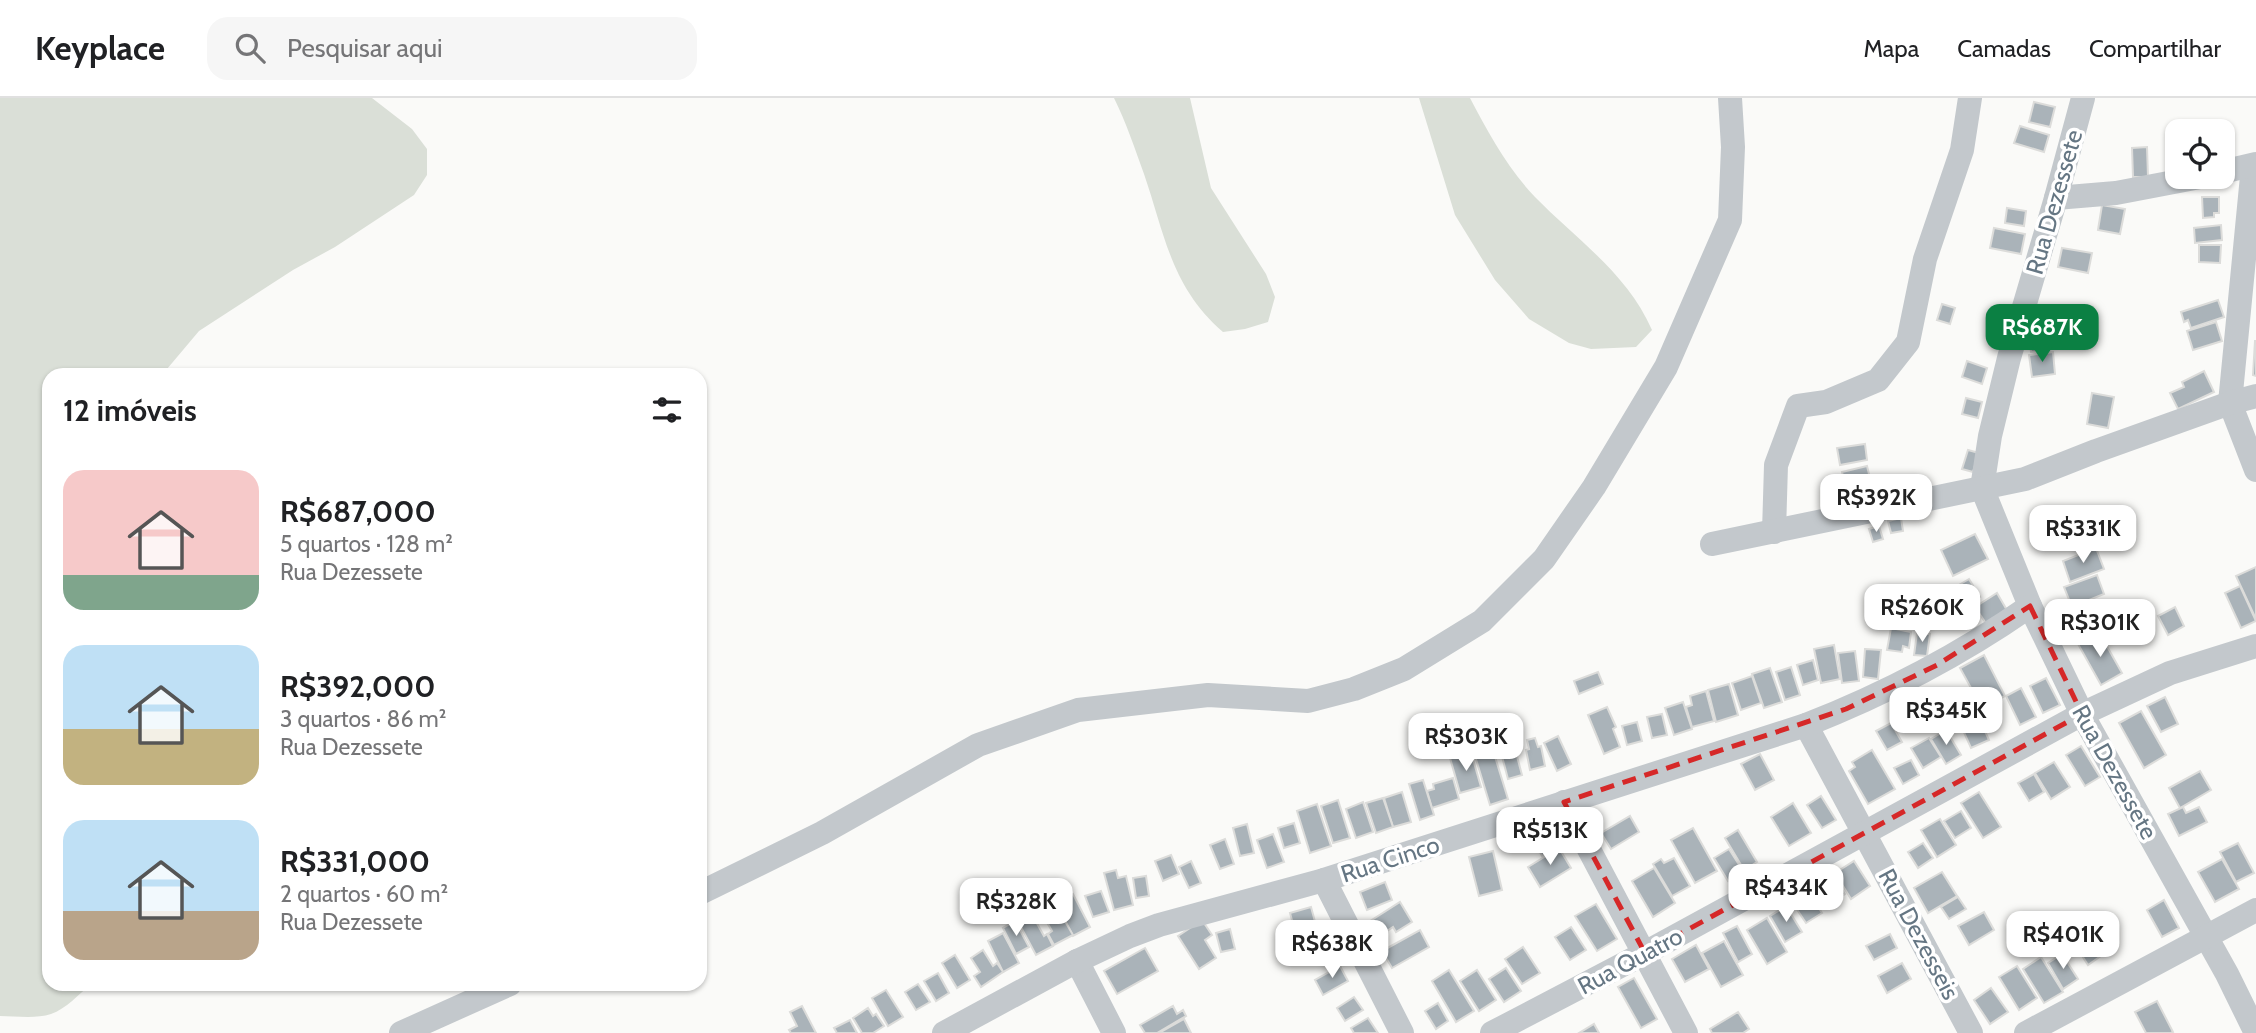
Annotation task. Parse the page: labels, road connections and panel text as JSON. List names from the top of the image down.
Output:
{
  "streets": {
    "street": [
      "Rua Dezessete",
      "Rua Cinco",
      "Rua Dezesseis",
      "Rua Quatro"
    ]
  },
  "crossings": [
    ["Rua Dezessete", "Rua Cinco"],
    ["Rua Dezessete", "Rua Quatro"],
    ["Rua Cinco", "Rua Dezesseis"],
    ["Rua Dezesseis", "Rua Quatro"]
  ],
  "page": {
    "header": "Keyplace",
    "search": "Pesquisar aqui",
    "nav": ["Mapa", "Camadas", "Compartilhar"],
    "price": [
      "R$687K",
      "R$392K",
      "R$331K",
      "R$260K",
      "R$301K",
      "R$345K",
      "R$303K",
      "R$513K",
      "R$434K",
      "R$328K",
      "R$401K",
      "R$638K"
    ],
    "heading": "12 imóveis",
    "list": [
      {
        "name": "R$687,000",
        "note": "5 quartos · 128 m² · Rua Dezessete"
      },
      {
        "name": "R$392,000",
        "note": "3 quartos · 86 m² · Rua Dezessete"
      },
      {
        "name": "R$331,000",
        "note": "2 quartos · 60 m² · Rua Dezessete"
      }
    ]
  }
}
